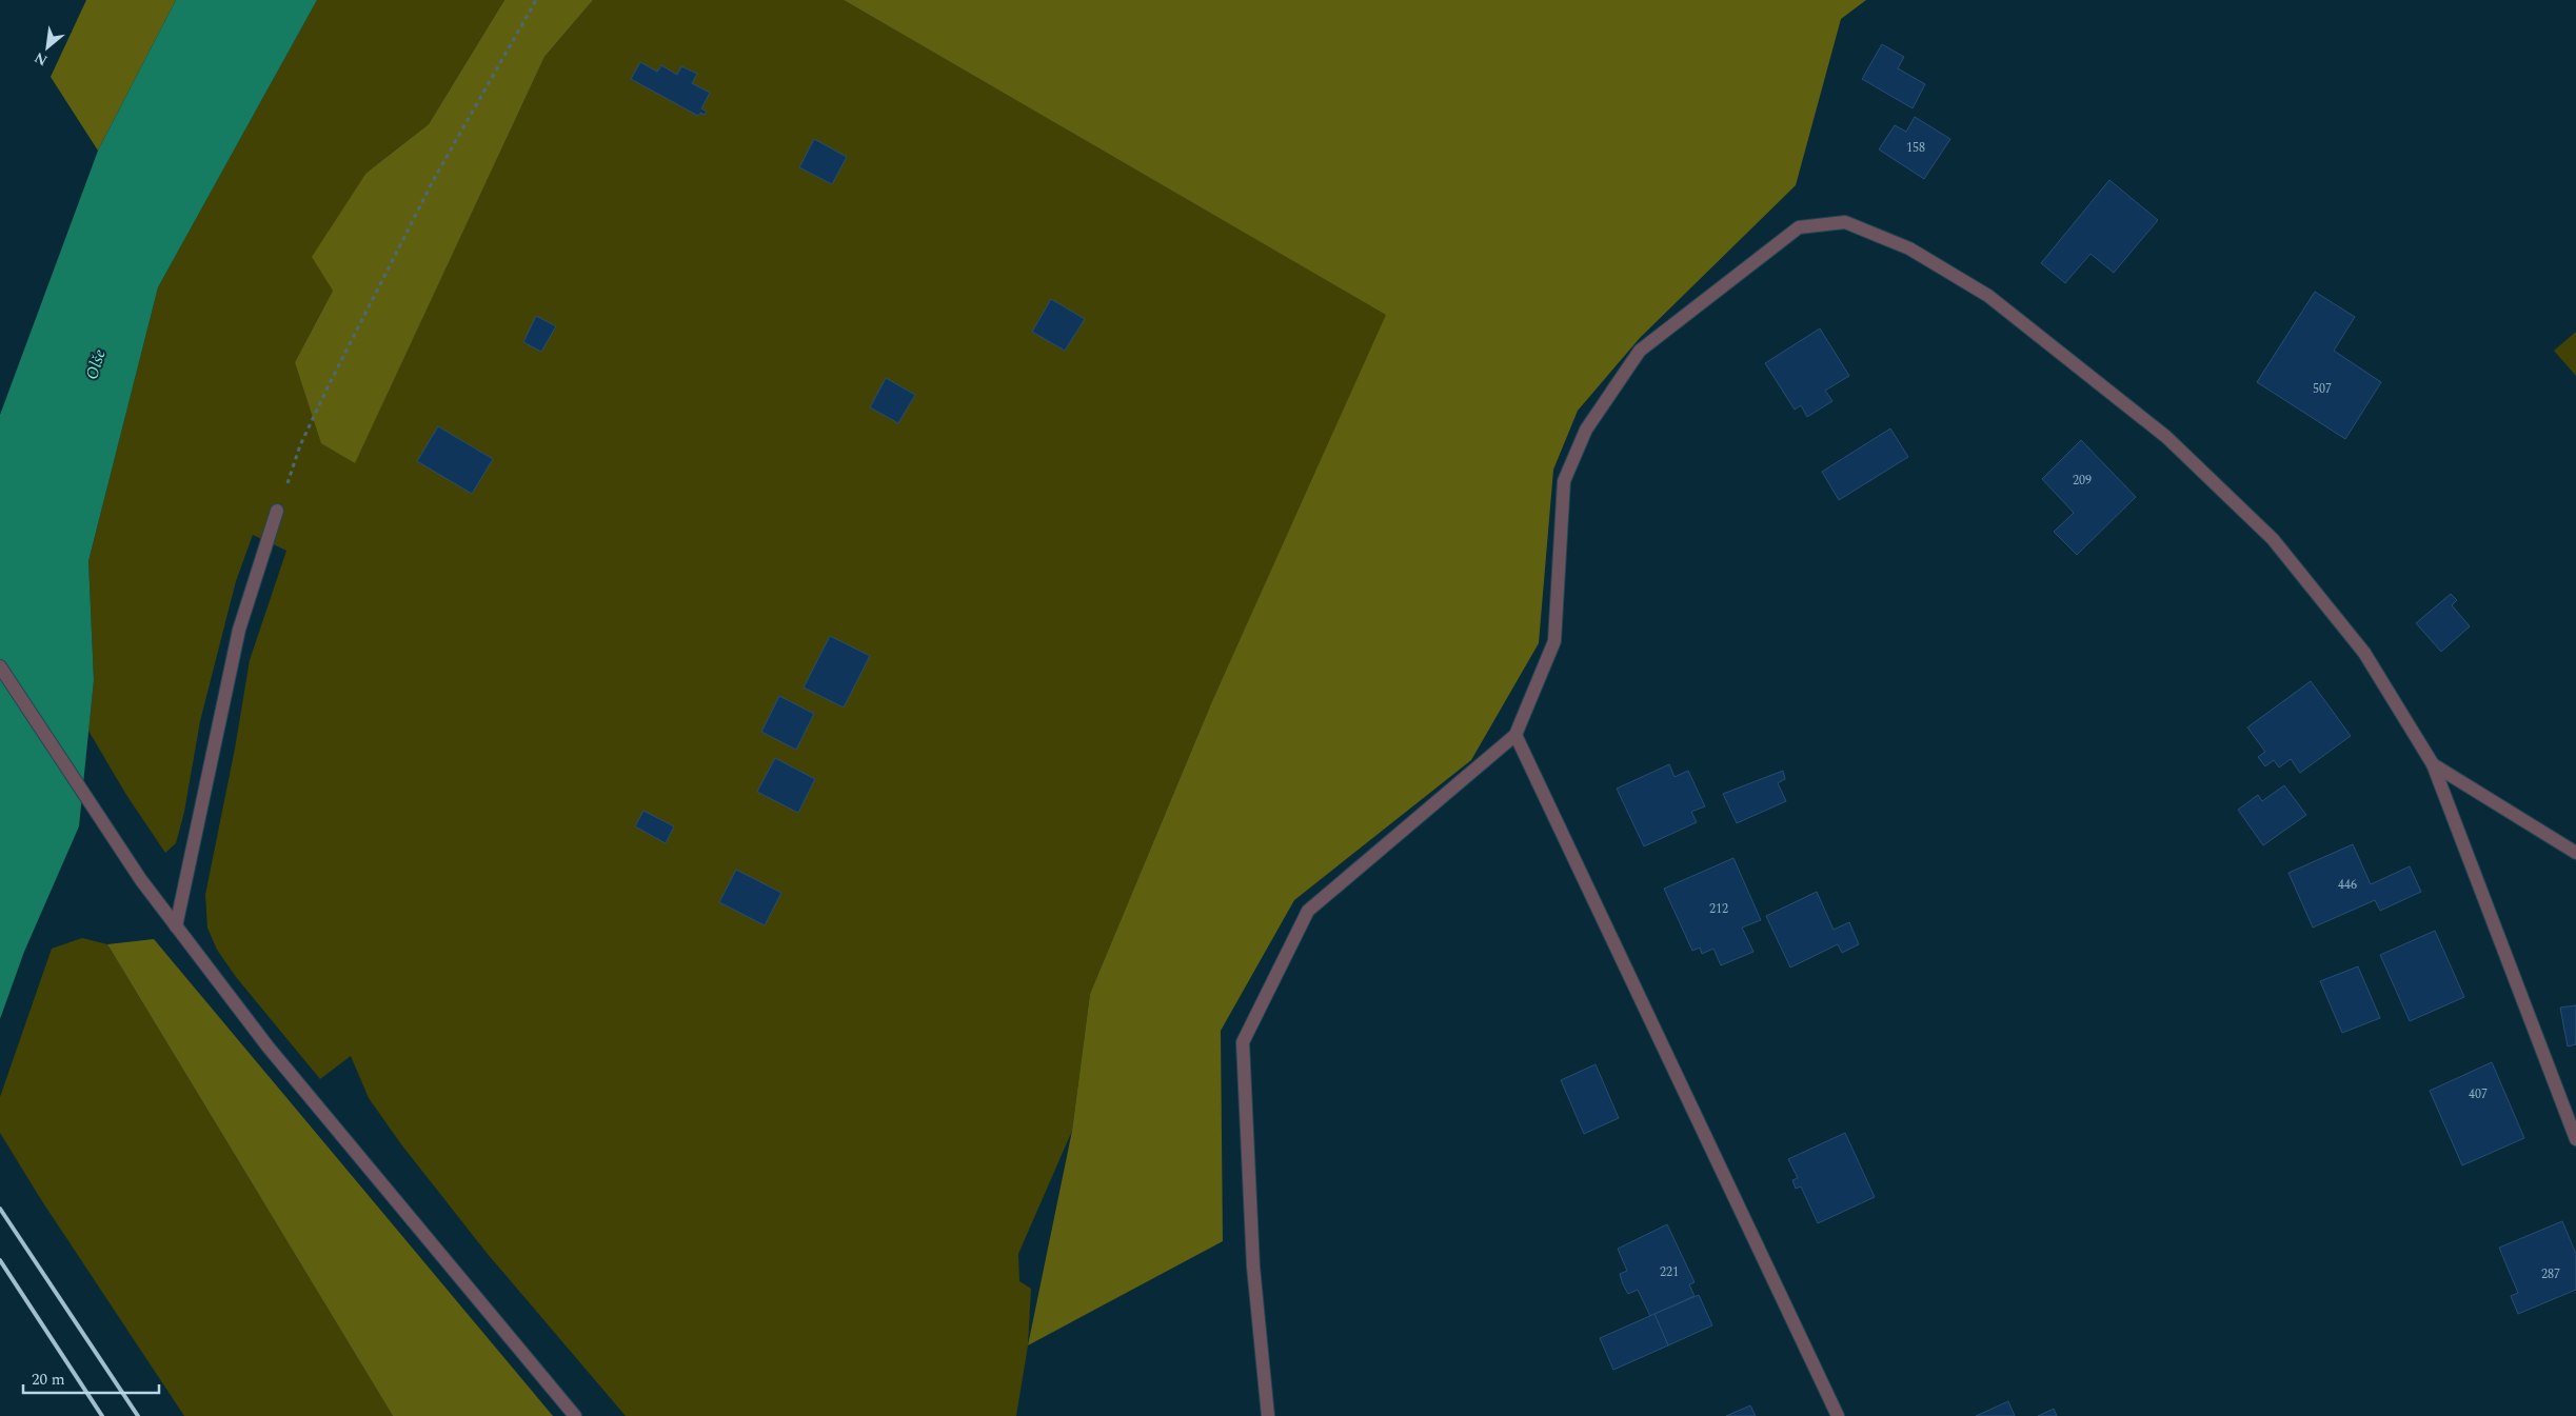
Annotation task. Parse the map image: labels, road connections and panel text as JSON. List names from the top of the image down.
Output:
{
  "water": ["Olše"],
  "house_numbers": [
    "158",
    "507",
    "209",
    "446",
    "212",
    "407",
    "221",
    "287"
  ],
  "scale_bar": "20 m",
  "north": "bottom left"
}
